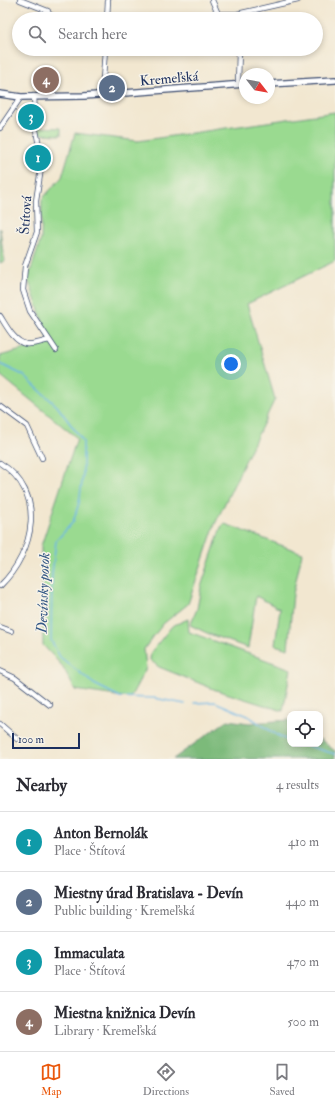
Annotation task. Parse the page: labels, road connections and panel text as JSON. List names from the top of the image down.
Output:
{
  "streets": {
    "street": ["Kremeľská", "Štítová"]
  },
  "crossings": [
    ["Kremeľská", "Štítová"]
  ],
  "water": ["Devínsky potok"],
  "scale_bar": "100 m",
  "north": "bottom right",
  "page": {
    "search": "Search here",
    "pins": [
      "4",
      "2",
      "3",
      "1"
    ],
    "scale": "100 m",
    "heading": ["Nearby", "4 results"],
    "list": [
      {
        "mark": "1",
        "name": "Anton Bernolák",
        "note": "Place · Štítová",
        "value": "410 m"
      },
      {
        "mark": "2",
        "name": "Miestny úrad Bratislava - Devín",
        "note": "Public building · Kremeľská",
        "value": "440 m"
      },
      {
        "mark": "3",
        "name": "Immaculata",
        "note": "Place · Štítová",
        "value": "470 m"
      },
      {
        "mark": "4",
        "name": "Miestna knižnica Devín",
        "note": "Library · Kremeľská",
        "value": "500 m"
      }
    ],
    "nav": ["Map", "Directions", "Saved"]
  }
}
